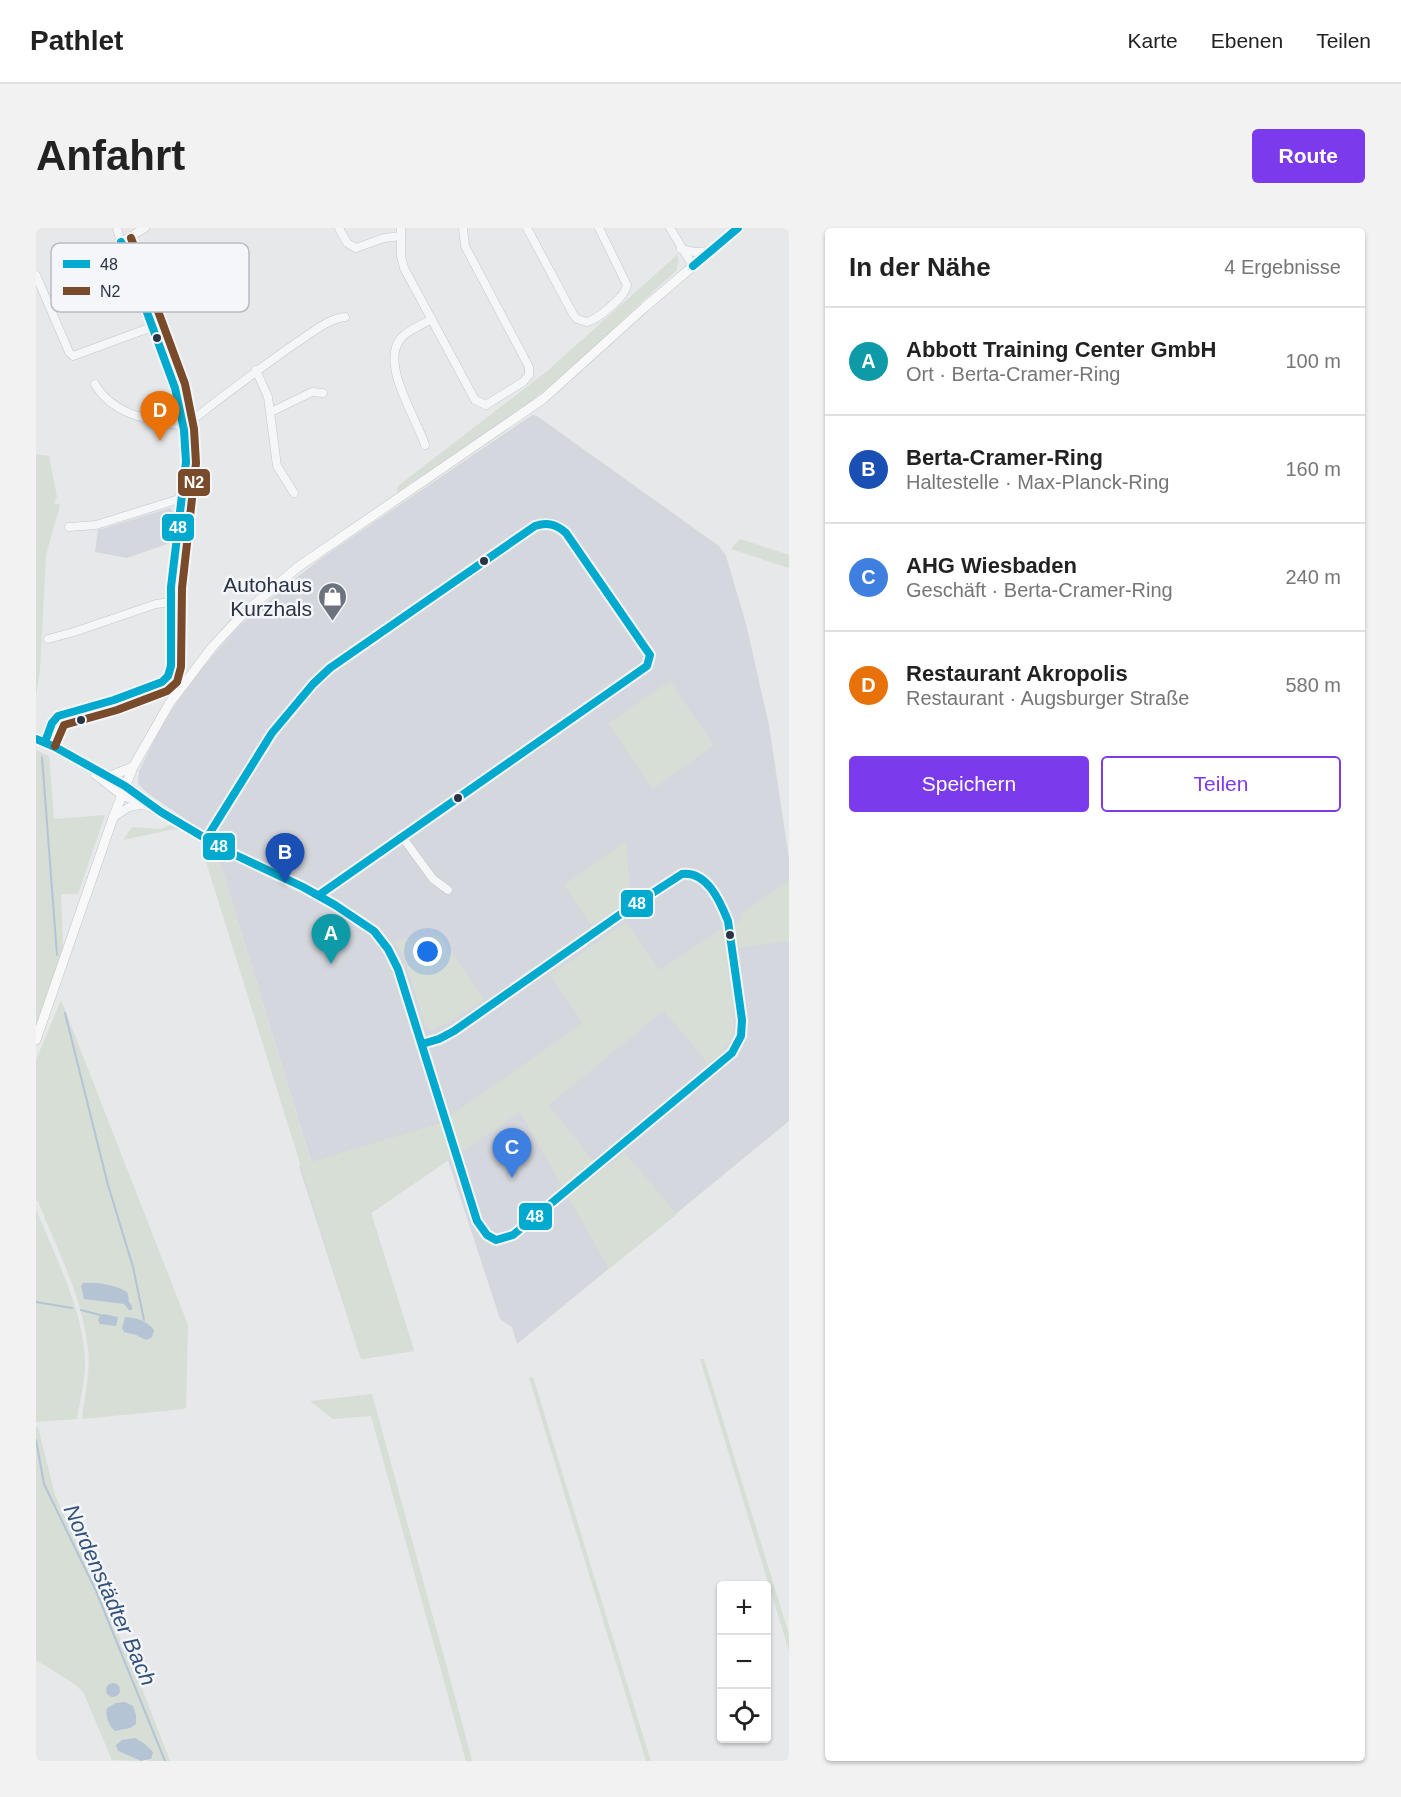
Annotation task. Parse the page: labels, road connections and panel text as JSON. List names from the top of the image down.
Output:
{
  "water": ["Nordenstädter Bach"],
  "places": {
    "shop": ["Autohaus Kurzhals"]
  },
  "lines": ["transit line 48", "transit line N2"],
  "legend": ["48", "N2"],
  "page": {
    "header": "Pathlet",
    "nav": ["Karte", "Ebenen", "Teilen"],
    "buttons": [
      "Route",
      ["Speichern", "Teilen"]
    ],
    "title": "Anfahrt",
    "heading": ["In der Nähe", "4 Ergebnisse"],
    "list": [
      {
        "mark": "A",
        "name": "Abbott Training Center GmbH",
        "note": "Ort · Berta-Cramer-Ring",
        "value": "100 m"
      },
      {
        "mark": "B",
        "name": "Berta-Cramer-Ring",
        "note": "Haltestelle · Max-Planck-Ring",
        "value": "160 m"
      },
      {
        "mark": "C",
        "name": "AHG Wiesbaden",
        "note": "Geschäft · Berta-Cramer-Ring",
        "value": "240 m"
      },
      {
        "mark": "D",
        "name": "Restaurant Akropolis",
        "note": "Restaurant · Augsburger Straße",
        "value": "580 m"
      }
    ],
    "pins": [
      "D",
      "B",
      "A",
      "C"
    ],
    "map_buttons": ["+", "−"]
  }
}
